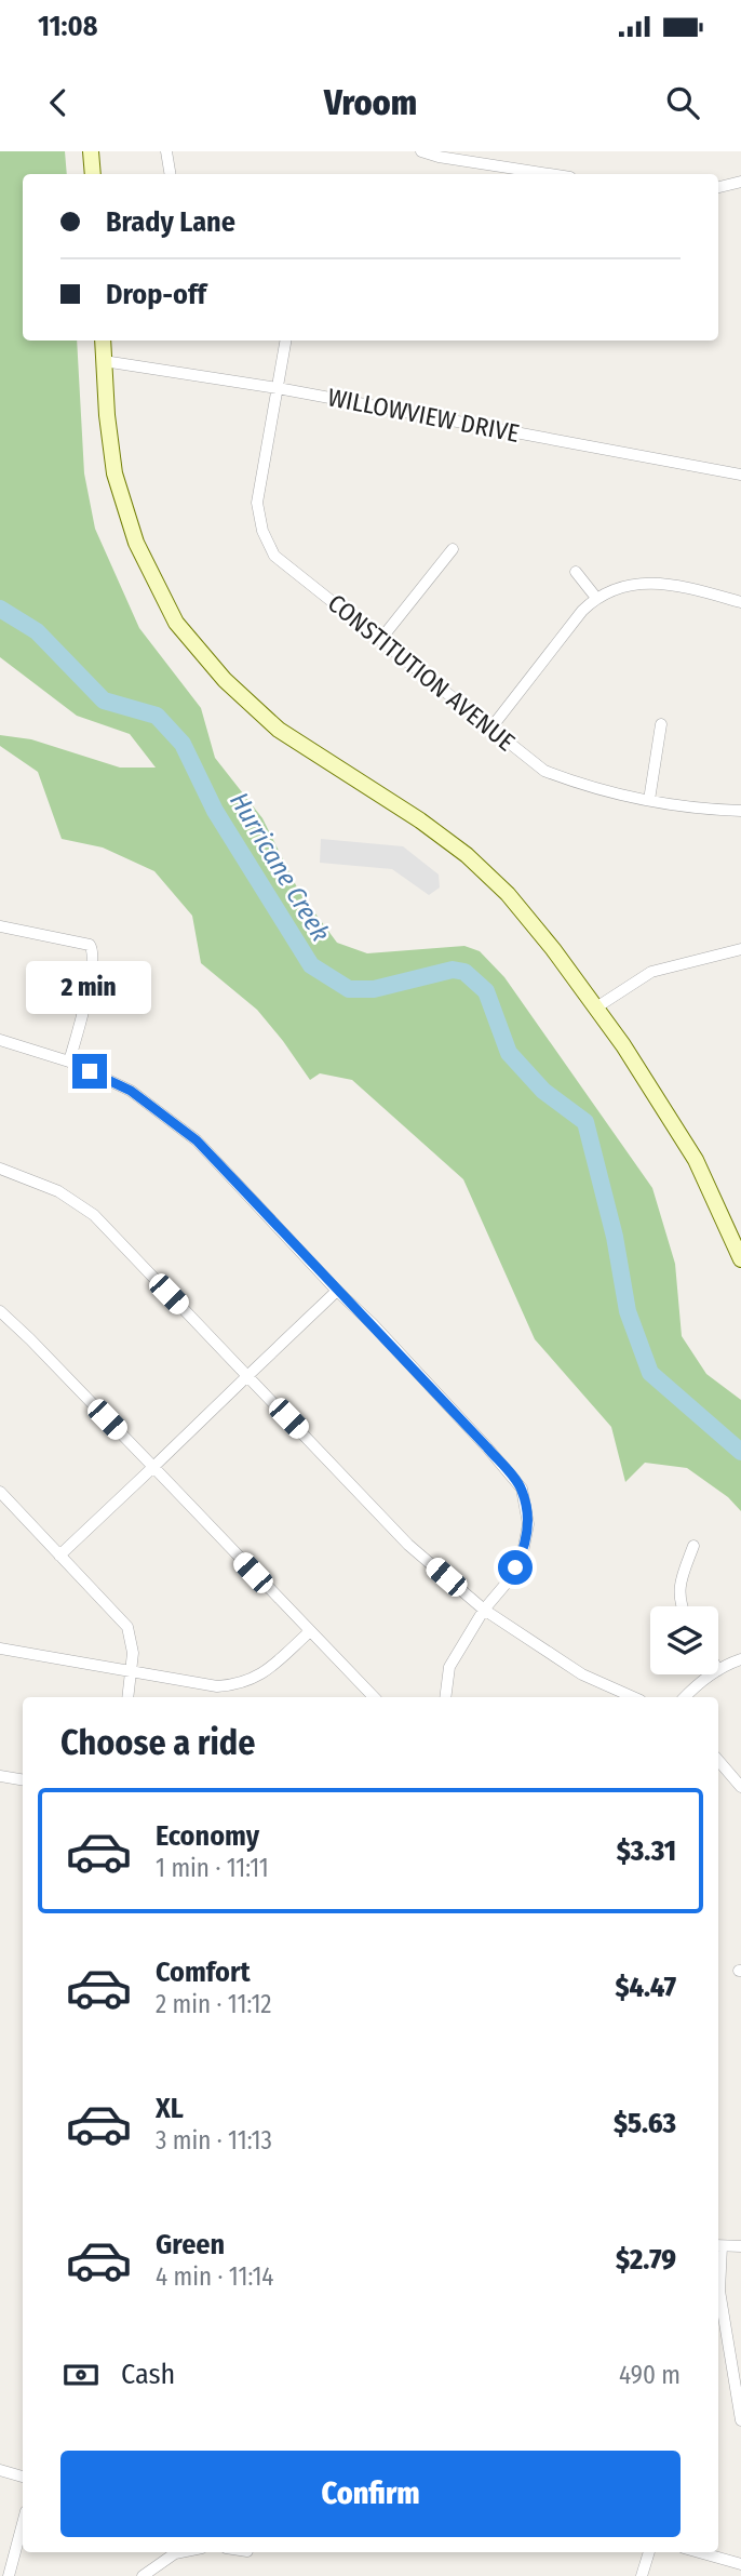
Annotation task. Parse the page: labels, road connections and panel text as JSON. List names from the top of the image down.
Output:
{
  "streets": {
    "street": ["WILLOWVIEW DRIVE", "CONSTITUTION AVENUE"]
  },
  "crossings": [
    ["WILLOWVIEW DRIVE", "CONSTITUTION AVENUE"]
  ],
  "water": ["Hurricane Creek"],
  "page": {
    "status": "11:08",
    "header": "Vroom",
    "banner": ["Brady Lane", "Drop-off"],
    "bubble": "2 min",
    "heading": "Choose a ride",
    "list": [
      {
        "name": "Economy",
        "note": "1 min · 11:11",
        "value": "$3.31"
      },
      {
        "name": "Comfort",
        "note": "2 min · 11:12",
        "value": "$4.47"
      },
      {
        "name": "XL",
        "note": "3 min · 11:13",
        "value": "$5.63"
      },
      {
        "name": "Green",
        "note": "4 min · 11:14",
        "value": "$2.79"
      }
    ],
    "pay": ["Cash", "490 m"],
    "buttons": "Confirm"
  }
}
